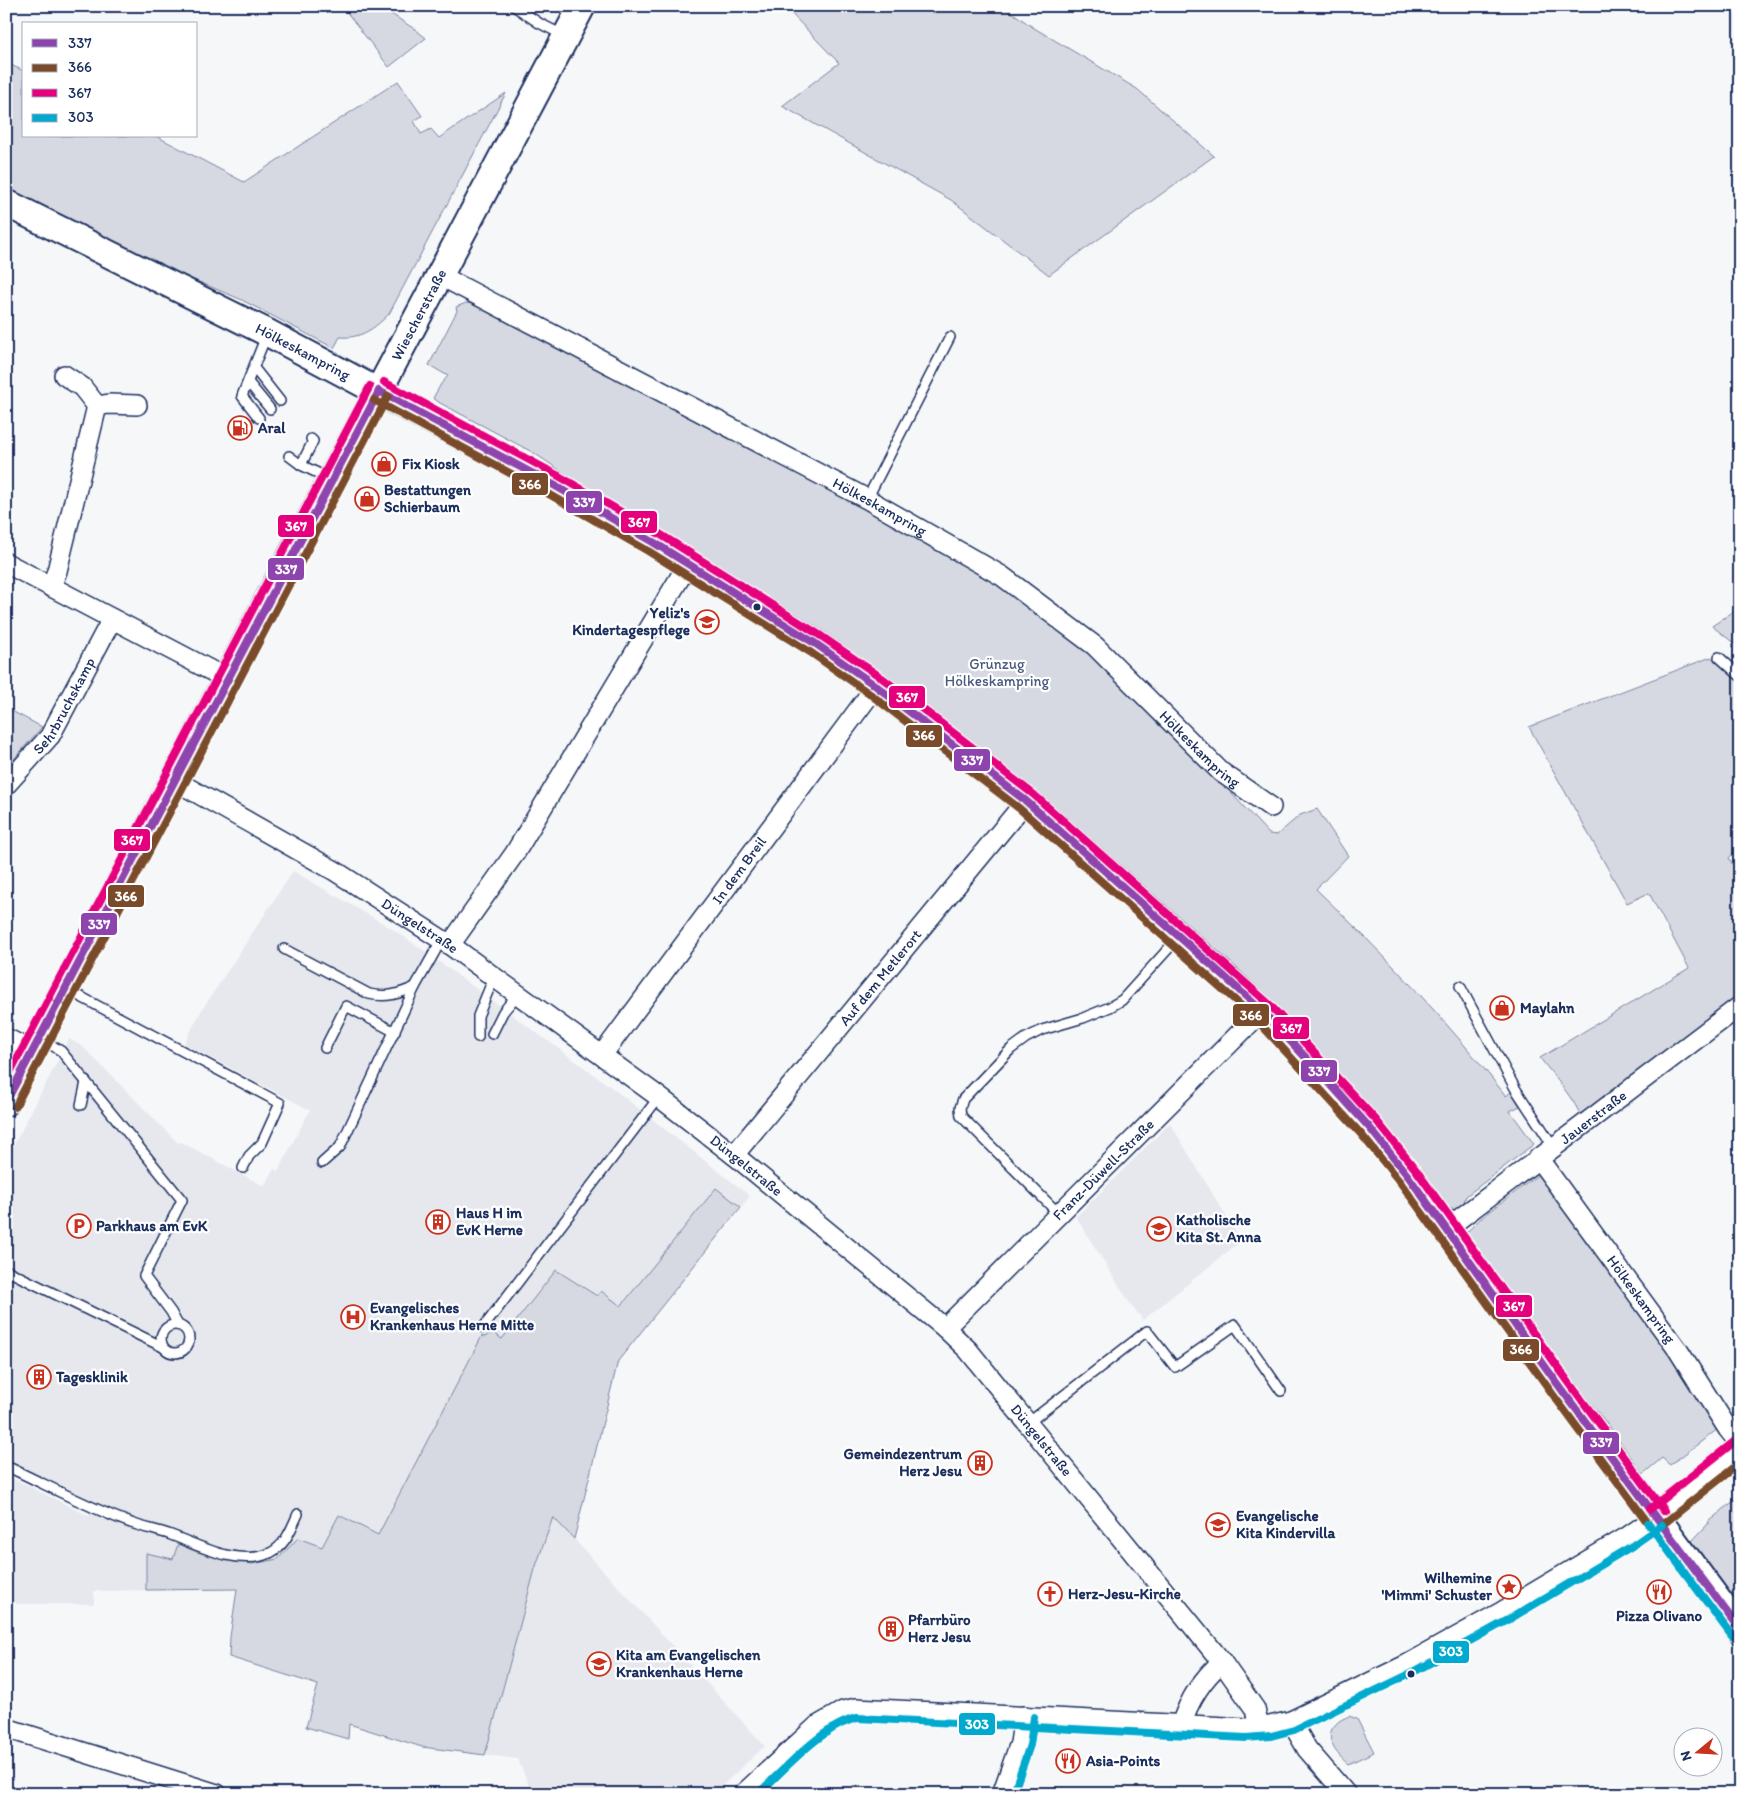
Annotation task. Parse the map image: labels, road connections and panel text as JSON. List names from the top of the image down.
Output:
{
  "streets": {
    "street": [
      "Wiescherstraße",
      "Hölkeskampring",
      "Sehrbruchskamp",
      "In dem Breil",
      "Düngelstraße",
      "Auf dem Metlerort",
      "Jauerstraße",
      "Franz-Düwell-Straße"
    ]
  },
  "crossings": [
    ["Wiescherstraße", "Hölkeskampring"],
    ["Wiescherstraße", "Düngelstraße"],
    ["Hölkeskampring", "In dem Breil"],
    ["Hölkeskampring", "Auf dem Metlerort"],
    ["Hölkeskampring", "Jauerstraße"],
    ["Hölkeskampring", "Franz-Düwell-Straße"],
    ["In dem Breil", "Düngelstraße"],
    ["Düngelstraße", "Auf dem Metlerort"],
    ["Düngelstraße", "Franz-Düwell-Straße"]
  ],
  "parks": ["Grünzug Hölkeskampring"],
  "places": {
    "fuel station": ["Aral"],
    "shop": ["Fix Kiosk", "Bestattungen Schierbaum", "Maylahn"],
    "school or university": [
      "Yeliz's Kindertagespflege",
      "Katholische Kita St. Anna",
      "Evangelische Kita Kindervilla",
      "Kita am Evangelischen Krankenhaus Herne"
    ],
    "building": [
      "Haus H im EvK Herne",
      "Tagesklinik",
      "Gemeindezentrum Herz Jesu",
      "Pfarrbüro Herz Jesu"
    ],
    "parking": ["Parkhaus am EvK"],
    "hospital": ["Evangelisches Krankenhaus Herne Mitte"],
    "place": ["Wilhemine 'Mimmi' Schuster"],
    "restaurant": ["Pizza Olivano", "Asia-Points"],
    "church": ["Herz-Jesu-Kirche"]
  },
  "lines": [
    "transit line 367",
    "transit line 337",
    "transit line 366",
    "transit line 303"
  ],
  "legend": [
    "337",
    "366",
    "367",
    "303"
  ],
  "north": "left"
}
